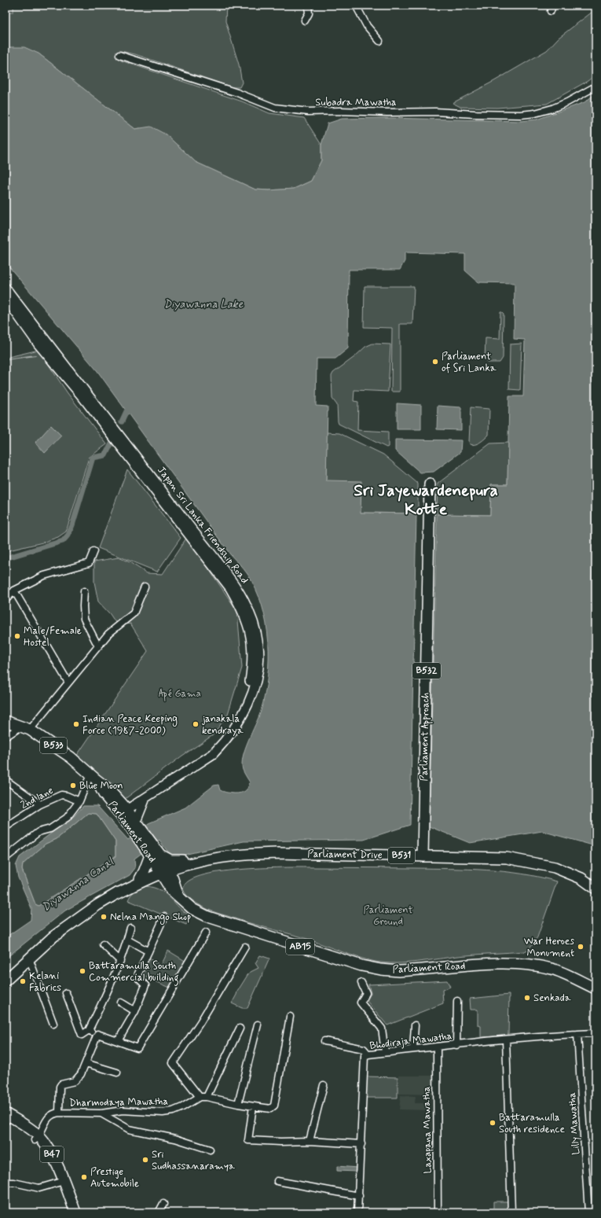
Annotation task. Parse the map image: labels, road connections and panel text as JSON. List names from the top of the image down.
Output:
{
  "streets": {
    "main road": [
      "Japan Sri Lanka Friendship Road",
      "B532",
      "Parliament Approach",
      "B533",
      "Parliament Road",
      "Parliament Drive",
      "B531",
      "AB15",
      "B47"
    ],
    "street": [
      "Subadra Mawatha",
      "2nd lane",
      "Bhodiraja Mawatha",
      "Dharmodaya Mawatha",
      "Lilly Mawatha",
      "Laxapana Mawatha"
    ]
  },
  "crossings": [
    ["Japan Sri Lanka Friendship Road", "Parliament Road"],
    ["Parliament Approach", "Parliament Drive"],
    ["Parliament Road", "Parliament Drive"],
    ["Parliament Road", "B531"],
    ["Parliament Drive", "B531"],
    ["Bhodiraja Mawatha", "Lilly Mawatha"],
    ["Bhodiraja Mawatha", "Laxapana Mawatha"],
    ["Dharmodaya Mawatha", "B47"]
  ],
  "districts": ["Sri Jayewardenepura Kotte"],
  "water": ["Diyawanna Lake", "Diyawanna Canal"],
  "parks": ["Apé Gama", "Parliament Ground"],
  "places": [
    "Parliament of Sri Lanka",
    "Male/Female Hostel",
    "Indian Peace Keeping Force (1987-2000)",
    "janakala kendraya",
    "Blue Moon",
    "Nelna Mango Shop",
    "War Heroes Monument",
    "Battaramulla South Commercial building",
    "Kelani Fabrics",
    "Senkada",
    "Battaramulla South residence",
    "Sri Sudhassanaramya",
    "Prestige Automobile"
  ]
}
